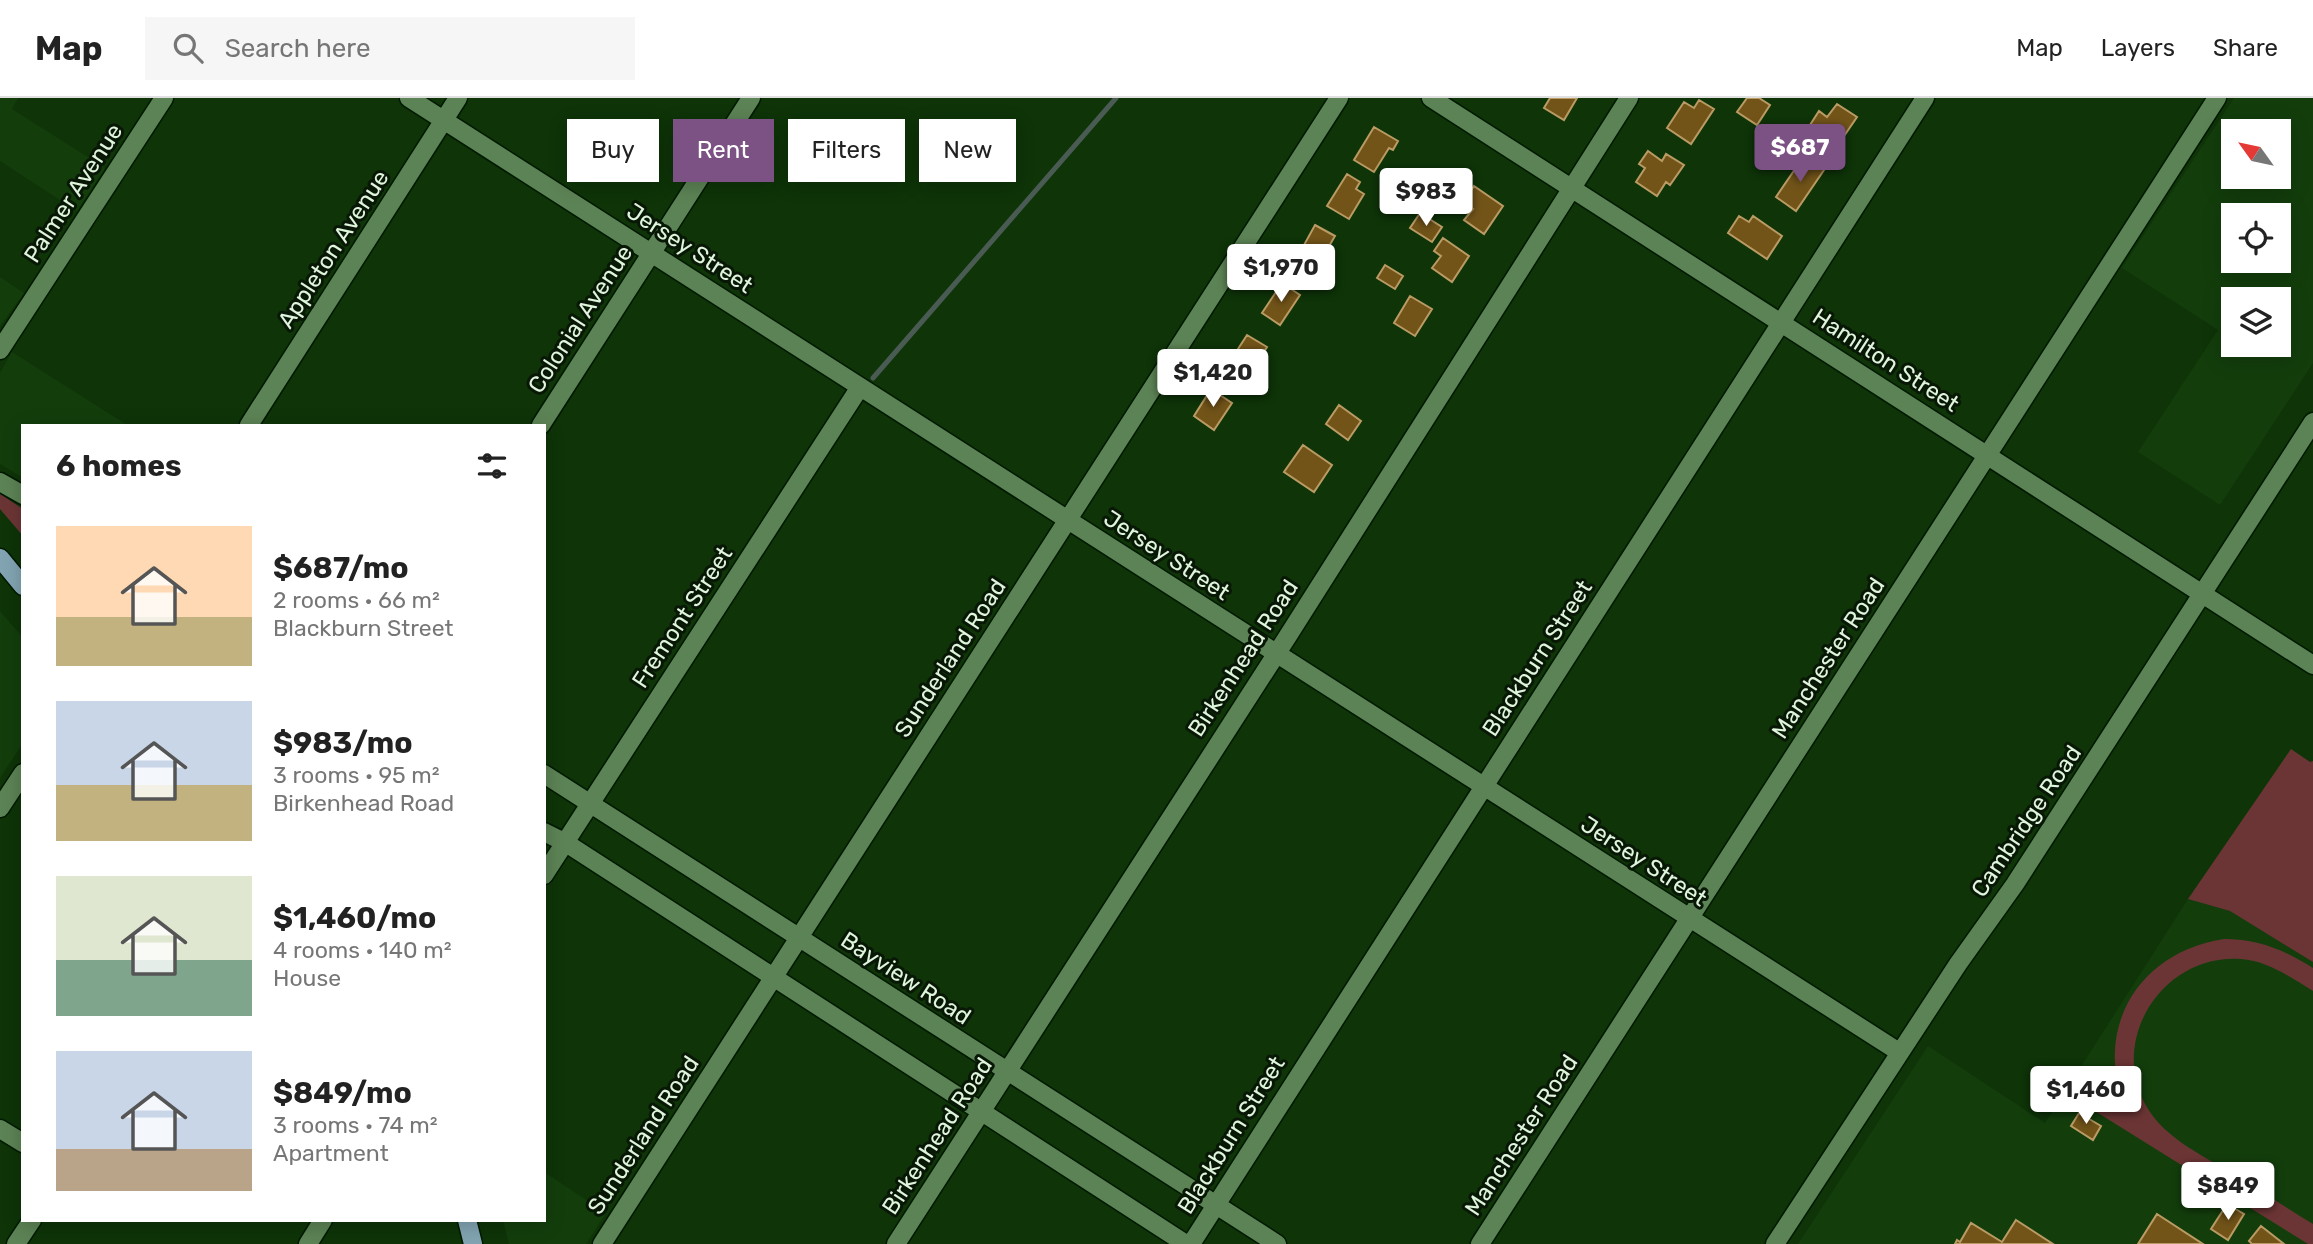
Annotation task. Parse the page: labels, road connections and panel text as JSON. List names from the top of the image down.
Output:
{
  "streets": {
    "street": [
      "Palmer Avenue",
      "Jersey Street",
      "Appleton Avenue",
      "Colonial Avenue",
      "Hamilton Street",
      "Fremont Street",
      "Sunderland Road",
      "Birkenhead Road",
      "Blackburn Street",
      "Manchester Road",
      "Cambridge Road",
      "Bayview Road"
    ]
  },
  "crossings": [
    ["Jersey Street", "Appleton Avenue"],
    ["Jersey Street", "Colonial Avenue"],
    ["Jersey Street", "Fremont Street"],
    ["Jersey Street", "Sunderland Road"],
    ["Jersey Street", "Birkenhead Road"],
    ["Jersey Street", "Blackburn Street"],
    ["Jersey Street", "Manchester Road"],
    ["Jersey Street", "Cambridge Road"],
    ["Hamilton Street", "Birkenhead Road"],
    ["Hamilton Street", "Blackburn Street"],
    ["Hamilton Street", "Manchester Road"],
    ["Hamilton Street", "Cambridge Road"],
    ["Fremont Street", "Bayview Road"],
    ["Sunderland Road", "Bayview Road"],
    ["Birkenhead Road", "Bayview Road"],
    ["Blackburn Street", "Bayview Road"]
  ],
  "north": "top left",
  "page": {
    "header": "Map",
    "search": "Search here",
    "nav": ["Map", "Layers", "Share"],
    "chip": [
      "Buy",
      "Rent",
      "Filters",
      "New"
    ],
    "price": [
      "$687",
      "$983",
      "$1,970",
      "$1,420",
      "$1,460",
      "$849"
    ],
    "heading": "6 homes",
    "list": [
      {
        "name": "$687/mo",
        "note": "2 rooms · 66 m² · Blackburn Street"
      },
      {
        "name": "$983/mo",
        "note": "3 rooms · 95 m² · Birkenhead Road"
      },
      {
        "name": "$1,460/mo",
        "note": "4 rooms · 140 m² · House"
      },
      {
        "name": "$849/mo",
        "note": "3 rooms · 74 m² · Apartment"
      }
    ]
  }
}
